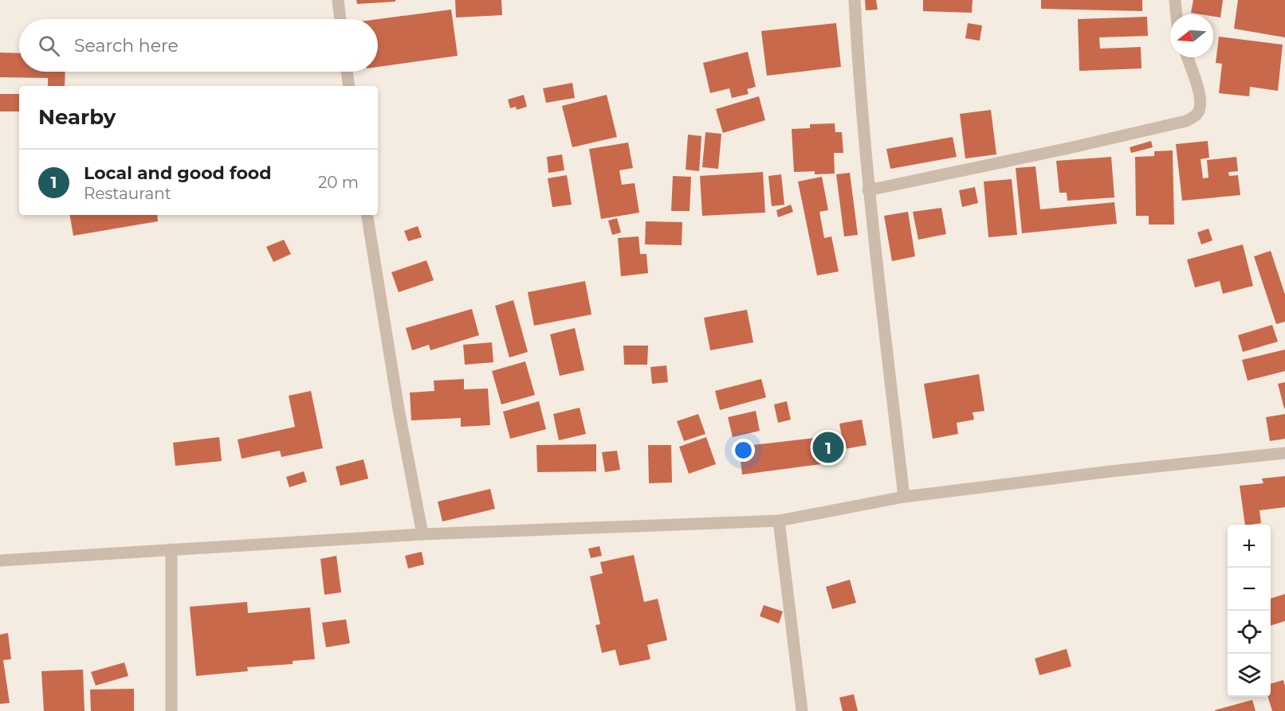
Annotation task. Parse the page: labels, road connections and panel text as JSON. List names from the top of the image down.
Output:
{
  "north": "left",
  "page": {
    "search": "Search here",
    "heading": "Nearby",
    "list": [
      {
        "mark": "1",
        "name": "Local and good food",
        "note": "Restaurant",
        "value": "20 m"
      }
    ],
    "pins": "1",
    "map_buttons": ["+", "−"]
  }
}
